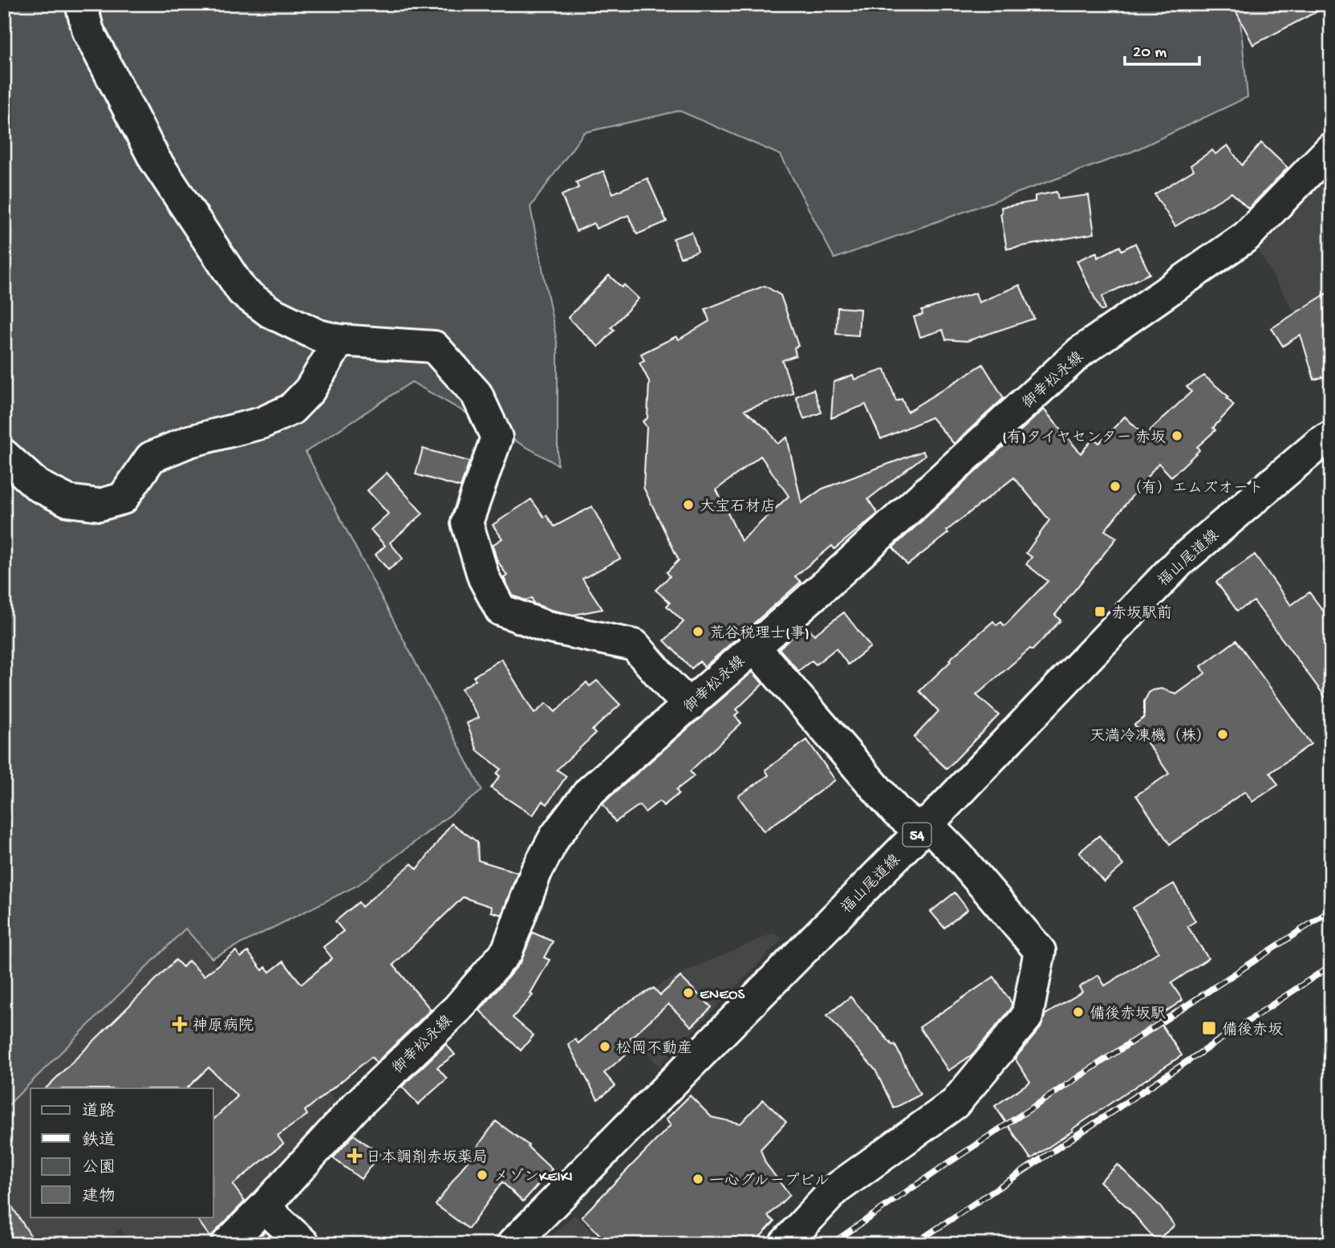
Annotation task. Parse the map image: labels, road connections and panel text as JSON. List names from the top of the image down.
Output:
{
  "streets": {
    "main road": ["御幸松永線", "福山尾道線", "54"]
  },
  "places": {
    "other": [
      "(有)タイヤセンター 赤坂",
      "（有）エムズオート",
      "大宝石材店",
      "荒谷税理士(事)",
      "天満冷凍機（株）",
      "ENEOS",
      "備後赤坂駅",
      "松岡不動産",
      "メゾンKEIKI",
      "一心グループビル"
    ],
    "transit": ["赤坂駅前", "備後赤坂"],
    "health": ["神原病院", "日本調剤赤坂薬局"]
  },
  "legend": [
    "道路",
    "鉄道",
    "公園",
    "建物"
  ],
  "scale_bar": "20 m"
}
